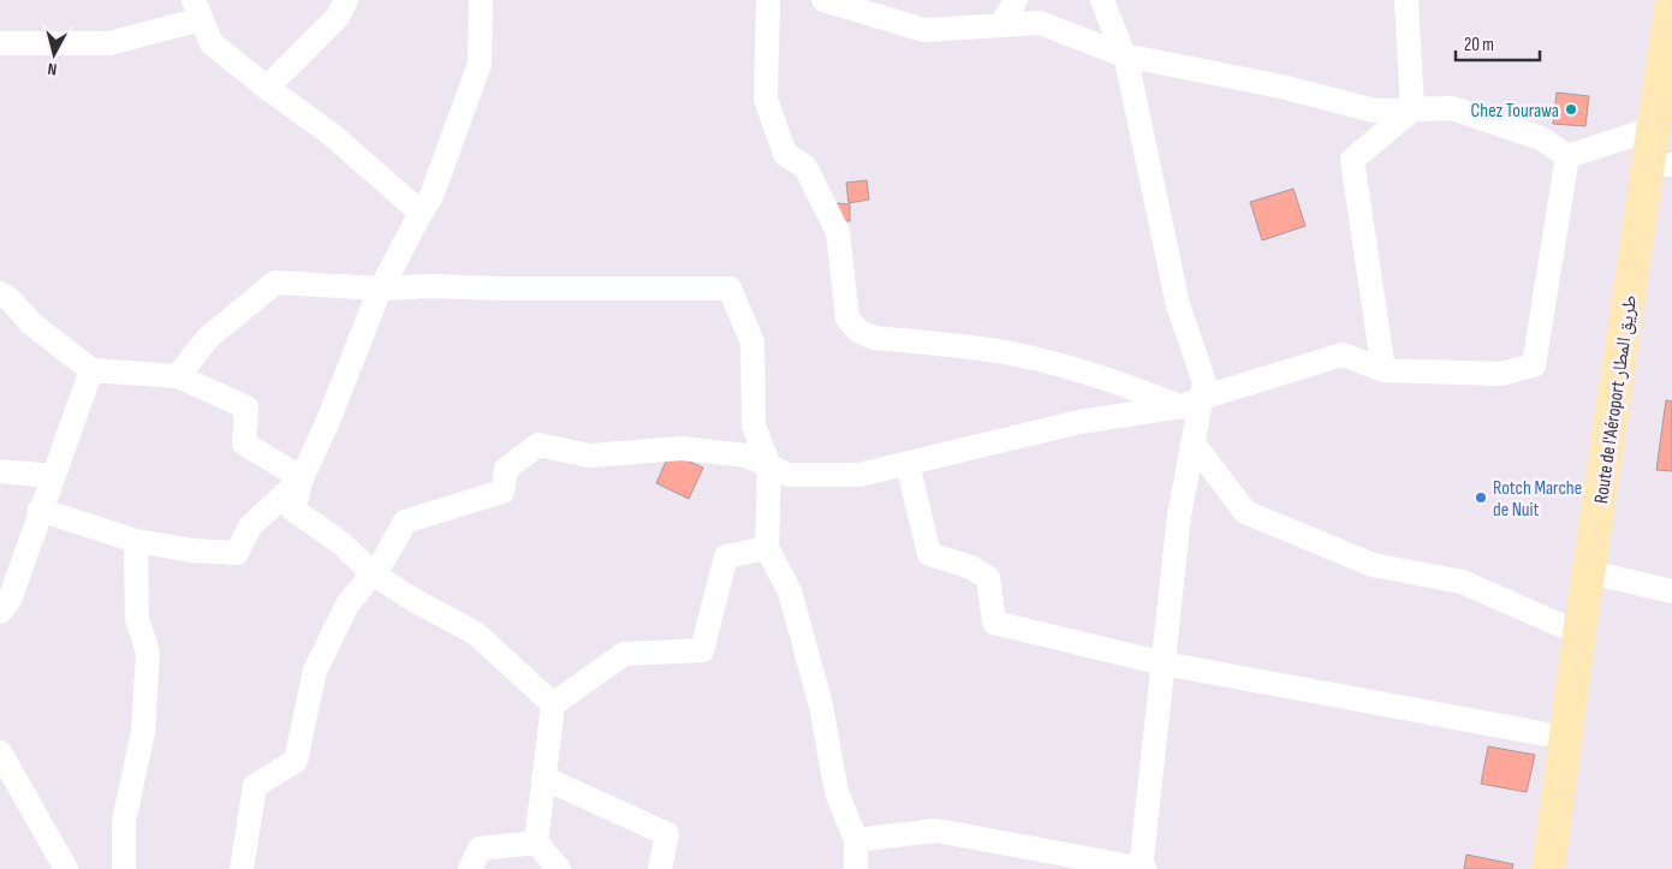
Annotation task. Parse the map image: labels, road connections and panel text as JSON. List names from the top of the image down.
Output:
{
  "streets": {
    "main road": ["Route de l'Aéroport طريق المطار"]
  },
  "places": ["Chez Tourawa", "Rotch Marche de Nuit"],
  "scale_bar": "20 m",
  "north": "bottom"
}
